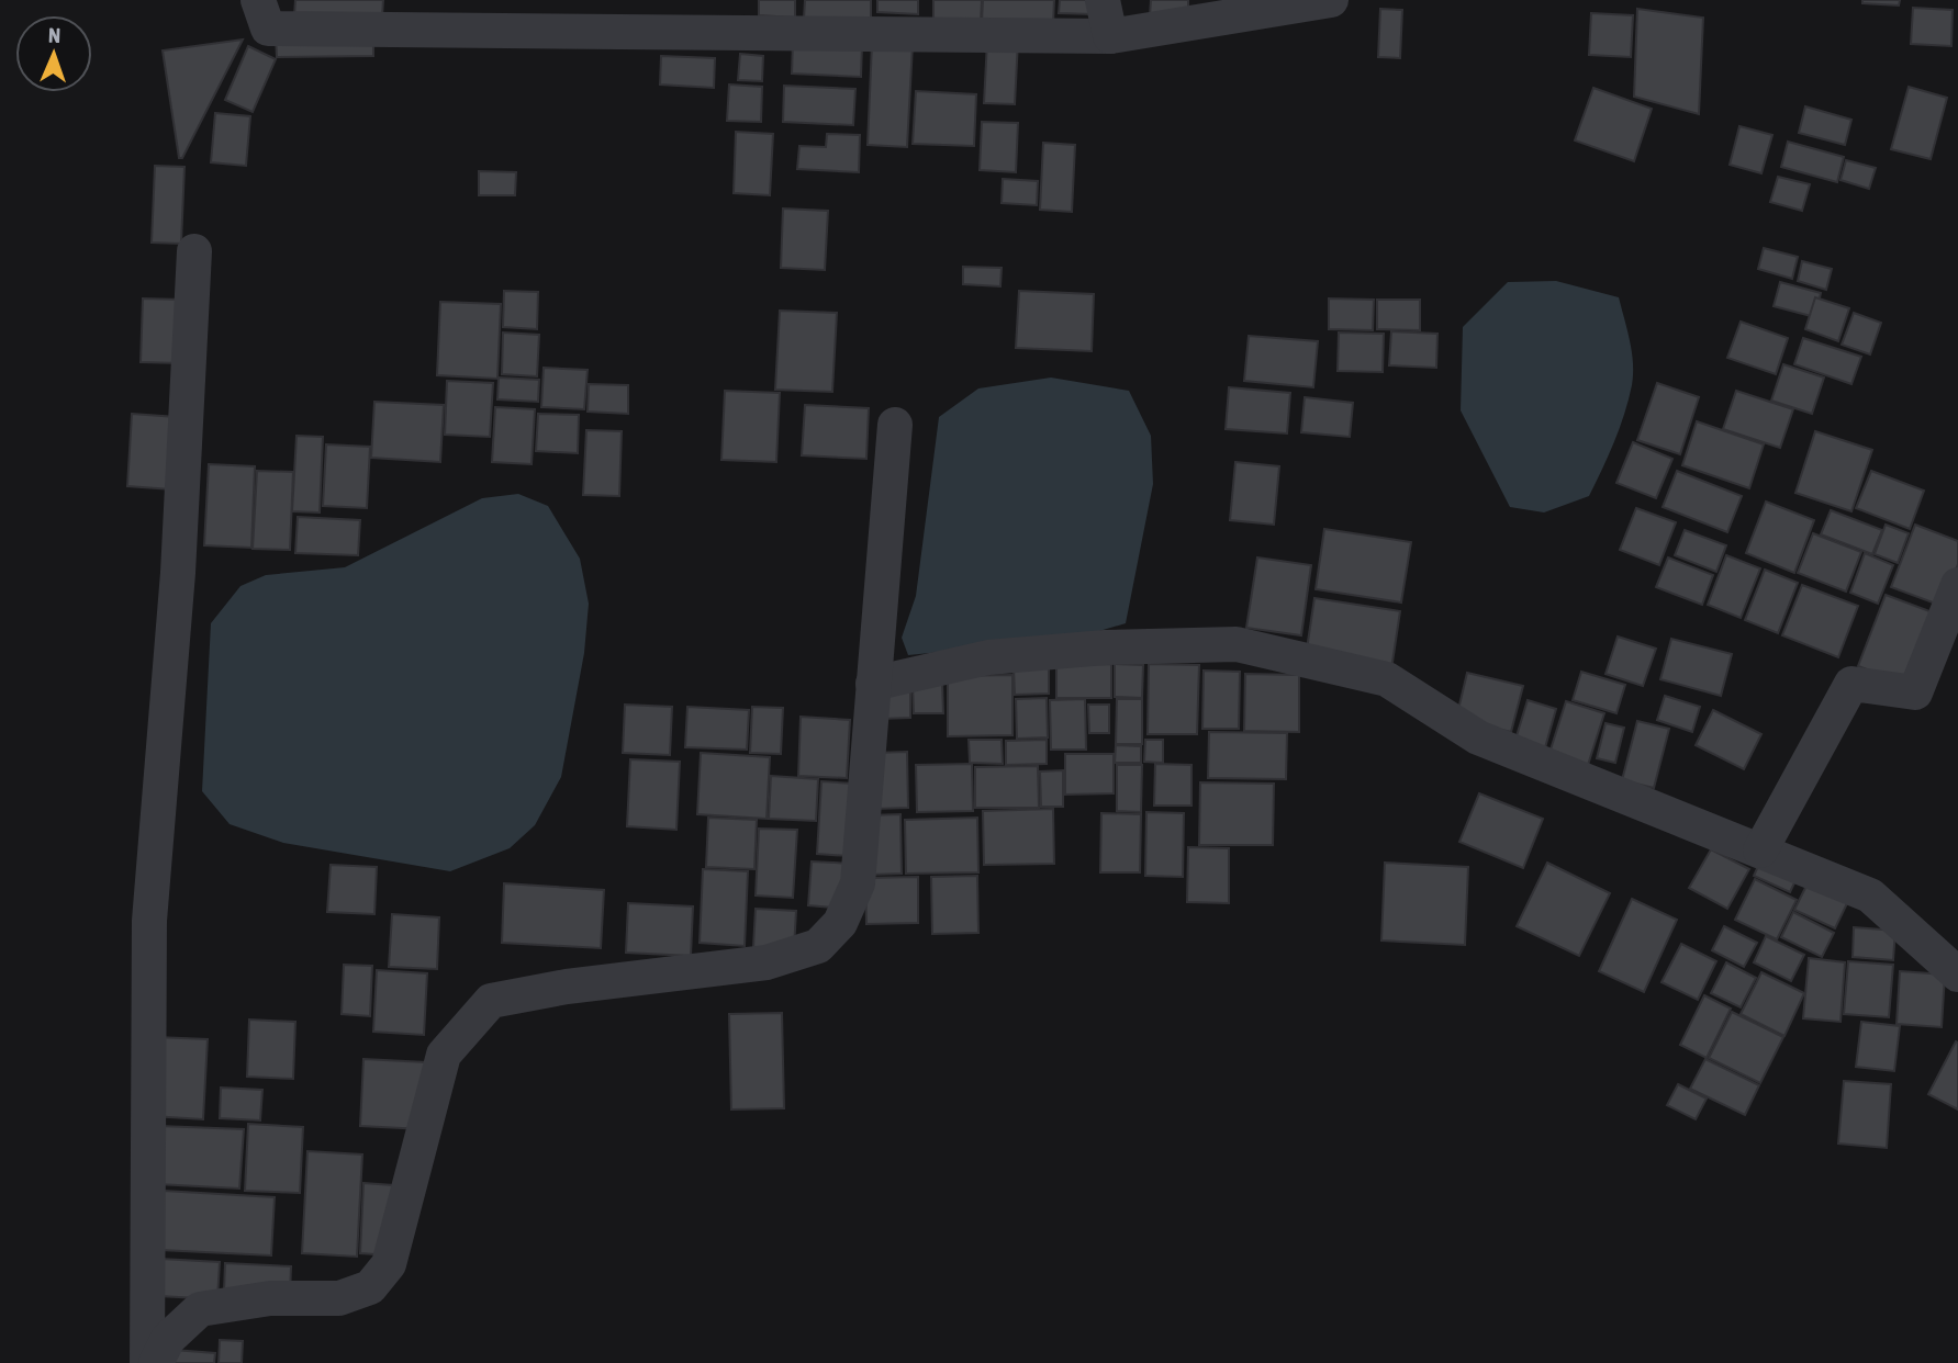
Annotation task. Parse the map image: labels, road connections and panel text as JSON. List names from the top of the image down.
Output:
{
  "north": "top"
}
